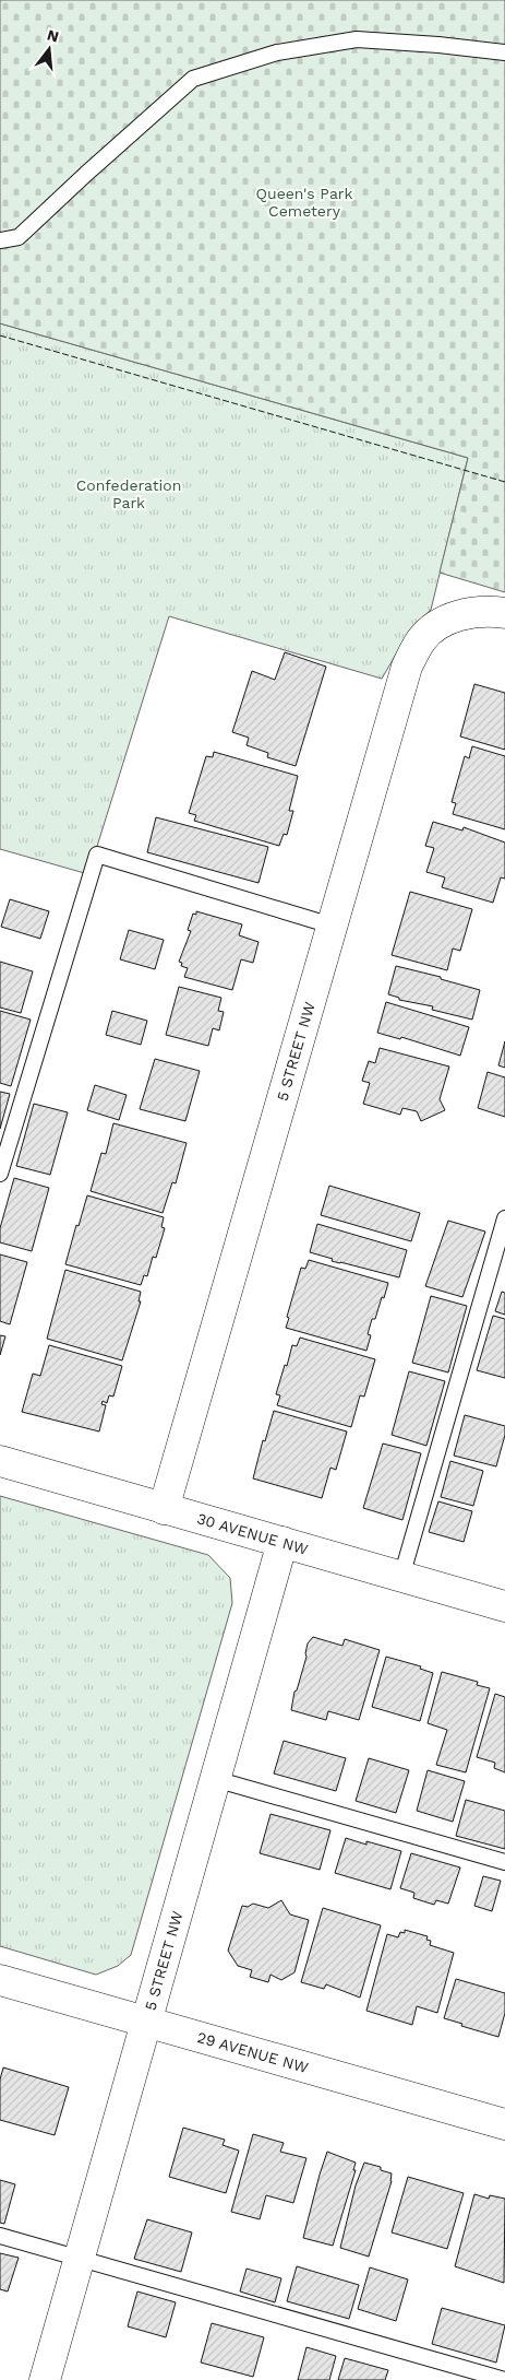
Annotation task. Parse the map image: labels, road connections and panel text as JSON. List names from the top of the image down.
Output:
{
  "streets": {
    "street": ["5 STREET NW", "30 AVENUE NW", "29 AVENUE NW"]
  },
  "crossings": [
    ["5 STREET NW", "30 AVENUE NW"],
    ["5 STREET NW", "29 AVENUE NW"]
  ],
  "parks": ["Queen's Park Cemetery", "Confederation Park"],
  "north": "top"
}
